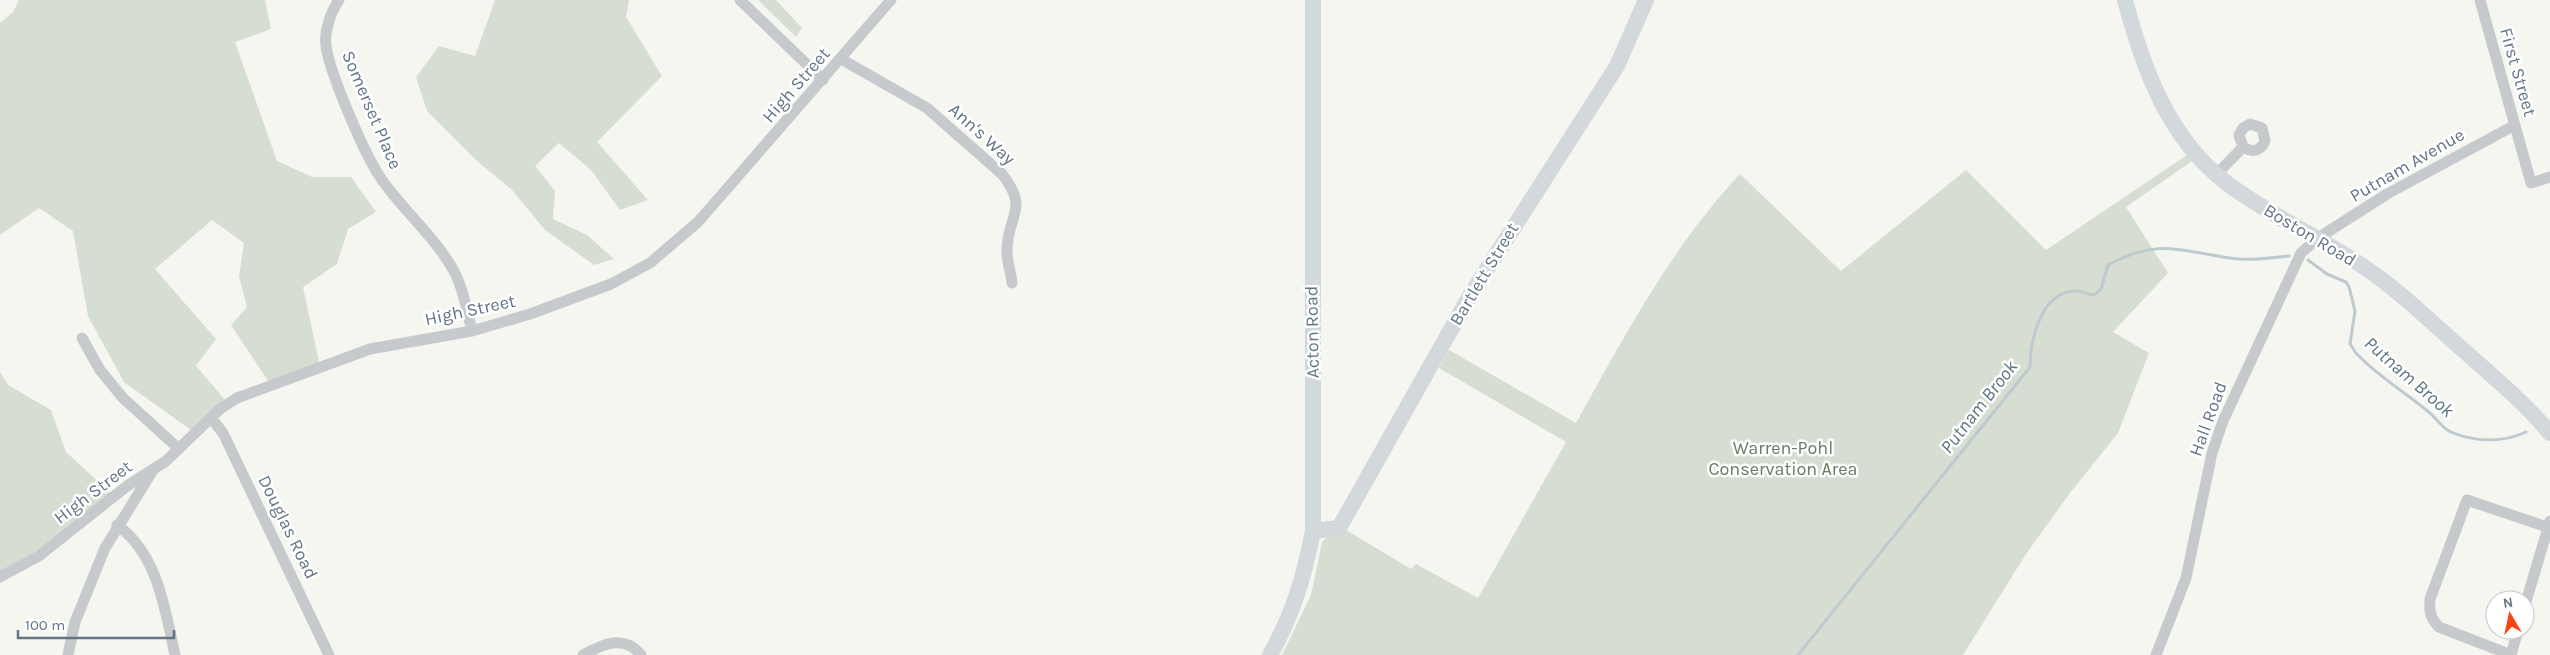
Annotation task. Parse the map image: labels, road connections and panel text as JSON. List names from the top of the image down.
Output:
{
  "streets": {
    "main road": ["Boston Road", "Bartlett Street", "Acton Road"],
    "street": [
      "First Street",
      "High Street",
      "Somerset Place",
      "Ann's Way",
      "Putnam Avenue",
      "Hall Road",
      "Douglas Road"
    ]
  },
  "crossings": [
    ["First Street", "Putnam Avenue"],
    ["High Street", "Somerset Place"],
    ["High Street", "Ann's Way"],
    ["High Street", "Douglas Road"],
    ["Putnam Avenue", "Boston Road"],
    ["Putnam Avenue", "Hall Road"],
    ["Boston Road", "Hall Road"],
    ["Bartlett Street", "Acton Road"]
  ],
  "water": ["Putnam Brook"],
  "parks": ["Warren-Pohl Conservation Area"],
  "scale_bar": "100 m",
  "north": "top"
}
